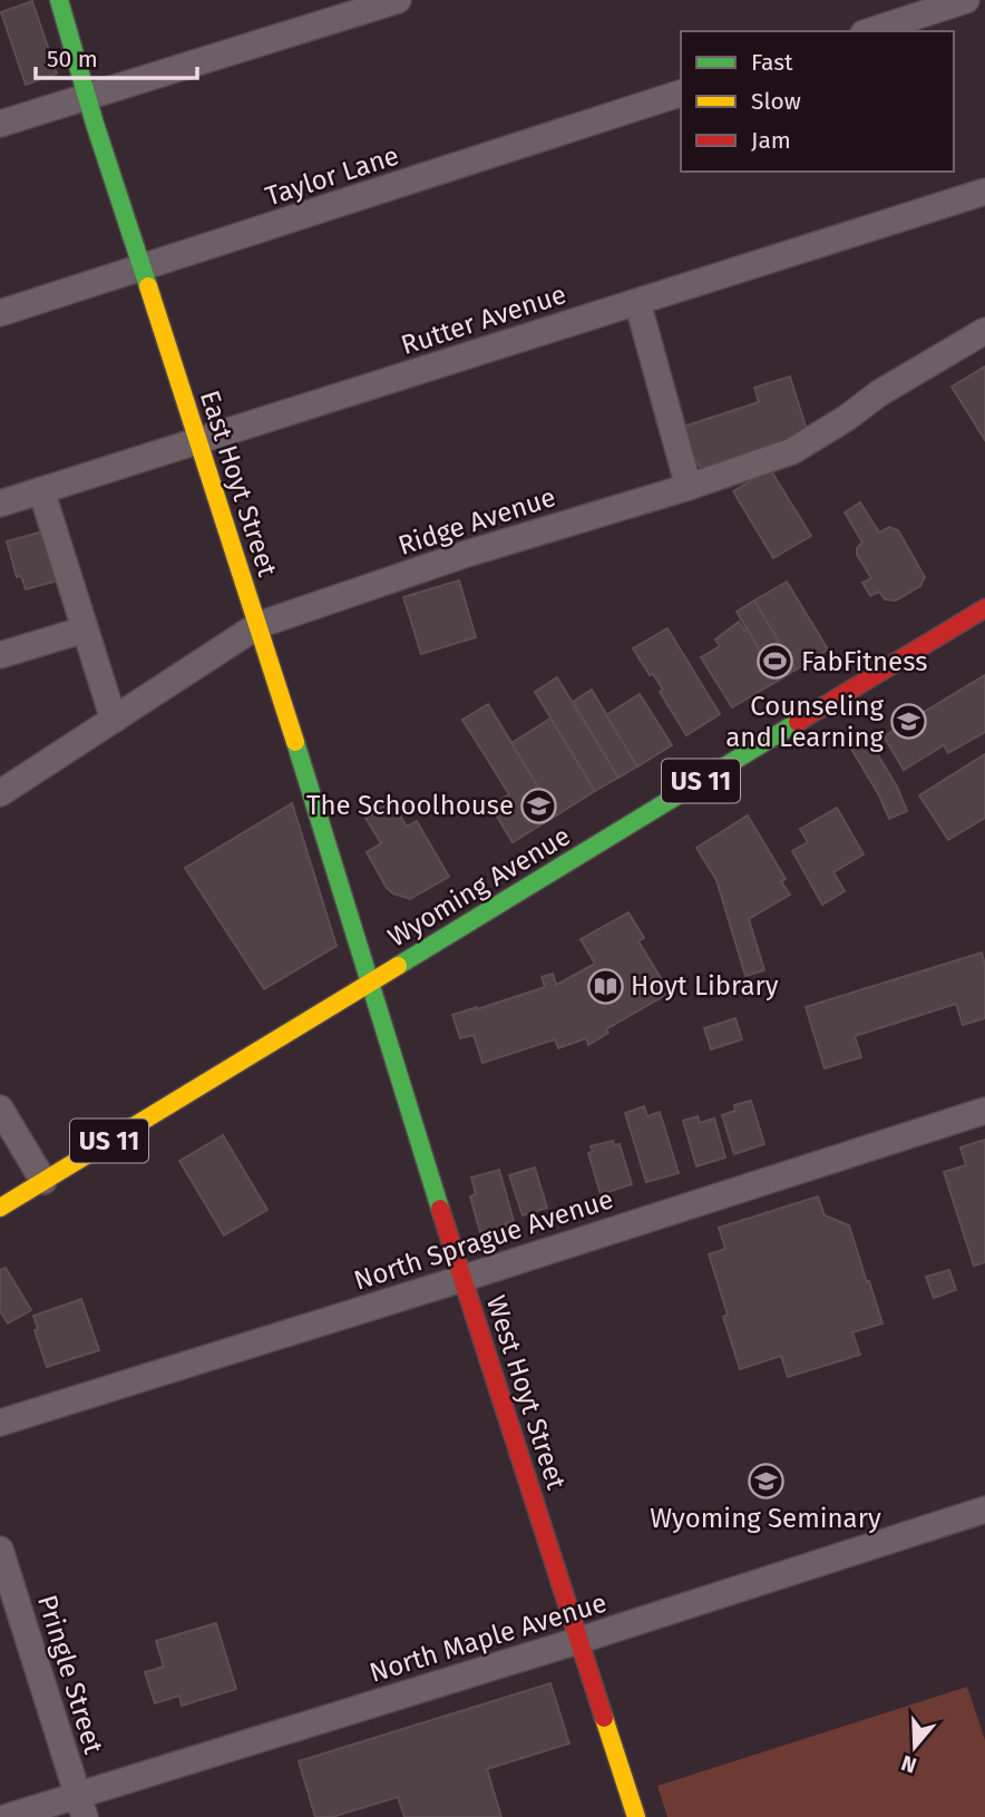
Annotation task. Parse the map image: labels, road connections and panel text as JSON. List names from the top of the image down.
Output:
{
  "streets": {
    "street": [
      "Taylor Lane",
      "Rutter Avenue",
      "East Hoyt Street",
      "Ridge Avenue",
      "US 11",
      "Wyoming Avenue",
      "North Sprague Avenue",
      "West Hoyt Street",
      "North Maple Avenue",
      "Pringle Street"
    ]
  },
  "crossings": [
    ["Taylor Lane", "East Hoyt Street"],
    ["Rutter Avenue", "East Hoyt Street"],
    ["East Hoyt Street", "Ridge Avenue"],
    ["East Hoyt Street", "Wyoming Avenue"],
    ["East Hoyt Street", "West Hoyt Street"],
    ["Wyoming Avenue", "West Hoyt Street"],
    ["North Sprague Avenue", "West Hoyt Street"],
    ["West Hoyt Street", "North Maple Avenue"],
    ["North Maple Avenue", "Pringle Street"]
  ],
  "places": {
    "sports": ["FabFitness"],
    "school or university": ["Counseling and Learning", "The Schoolhouse", "Wyoming Seminary"],
    "library": ["Hoyt Library"]
  },
  "legend": ["Fast", "Slow", "Jam"],
  "scale_bar": "50 m",
  "north": "bottom"
}
